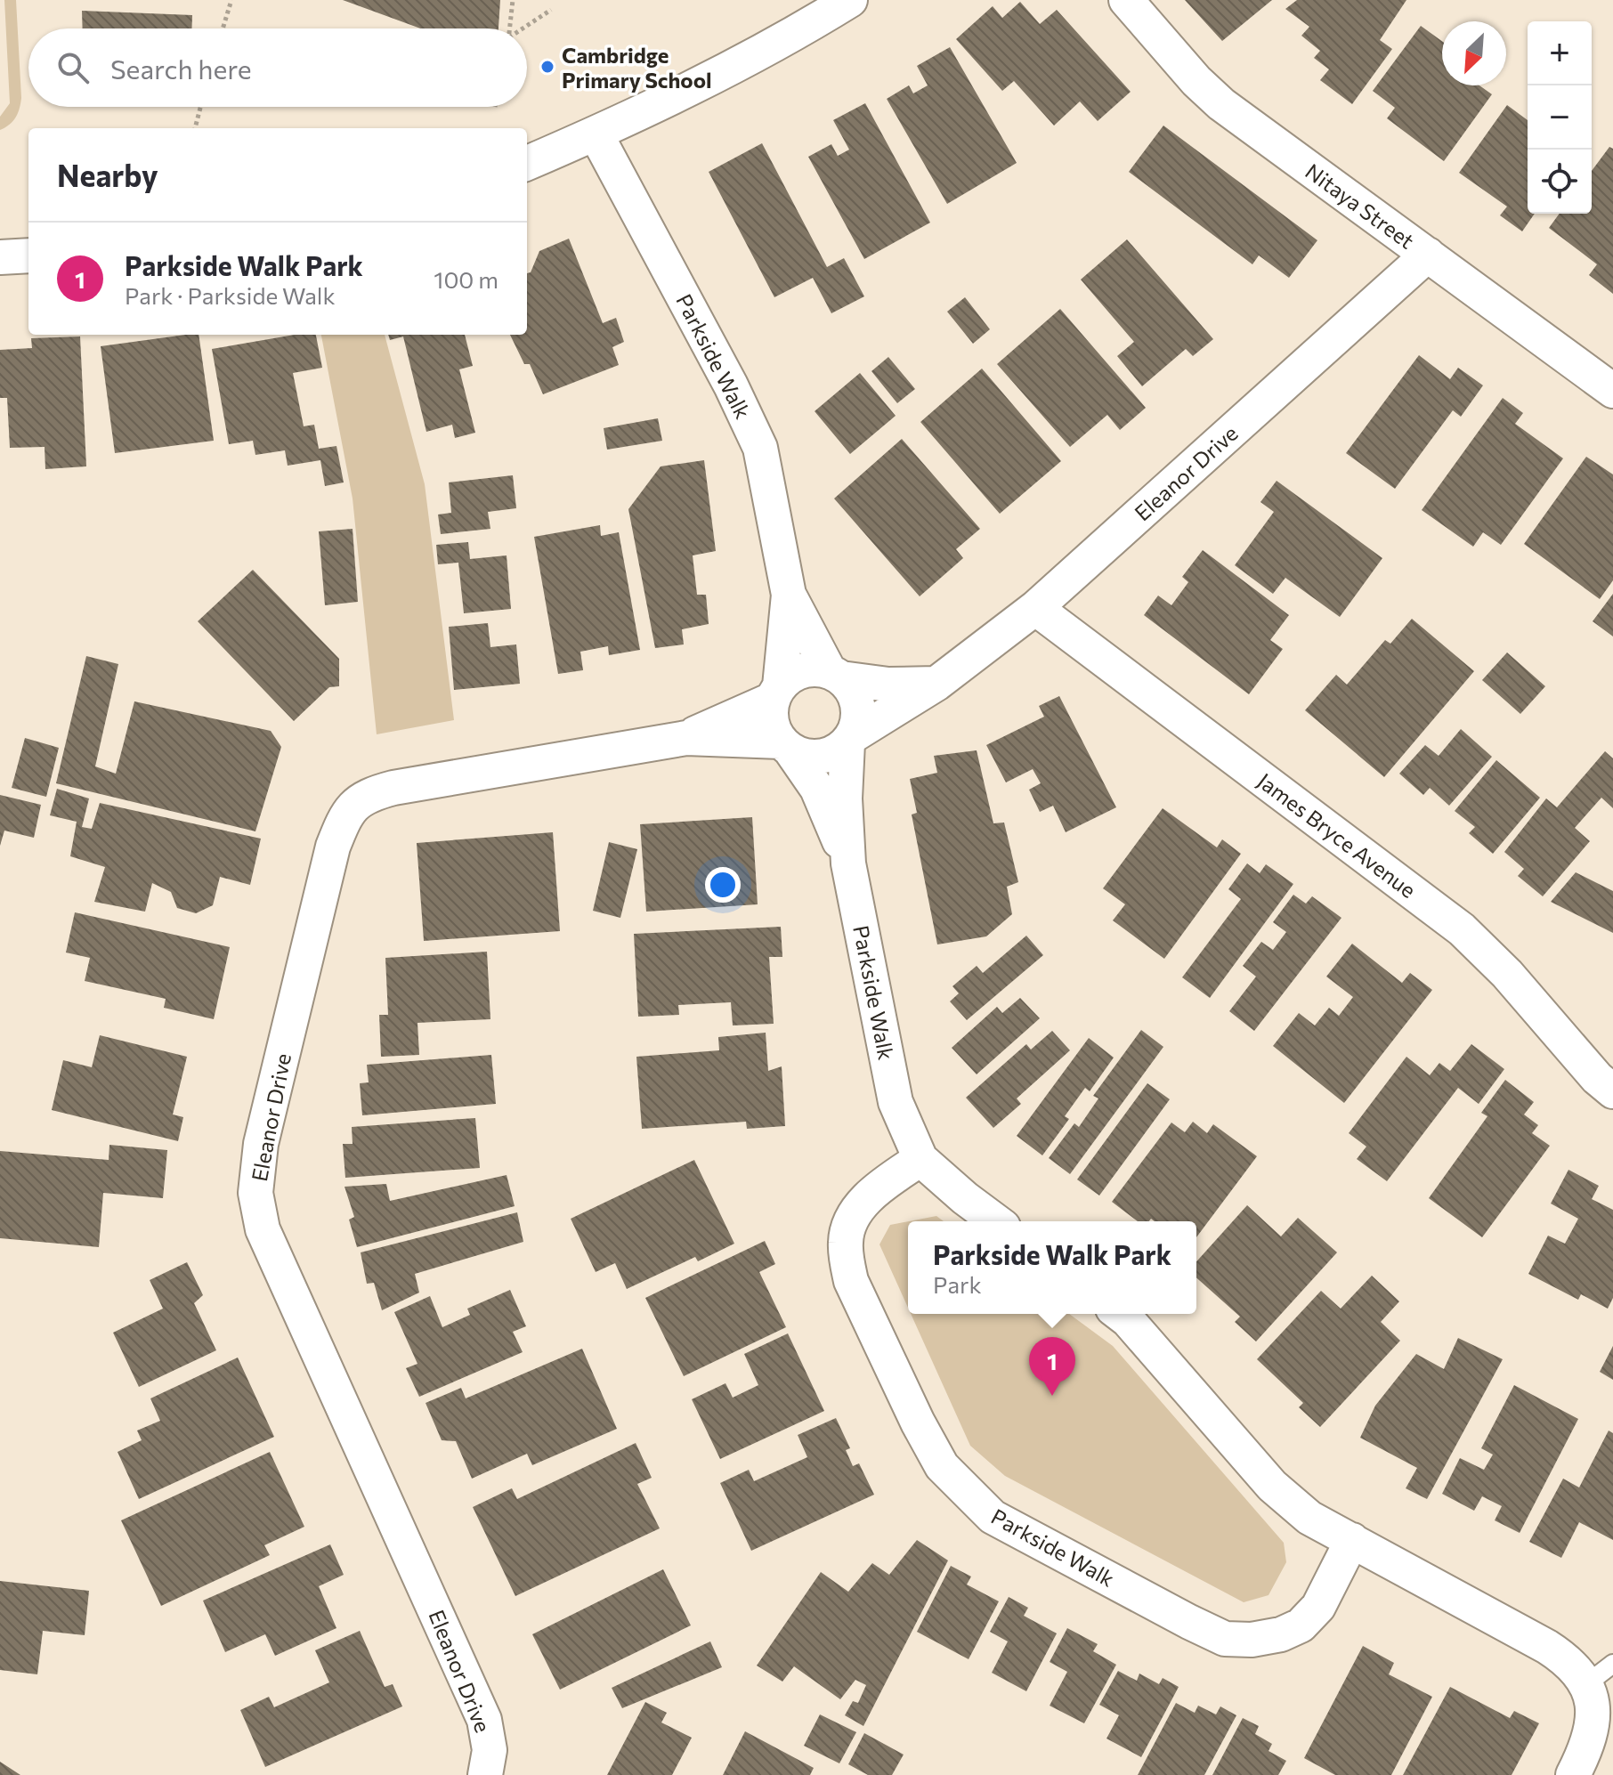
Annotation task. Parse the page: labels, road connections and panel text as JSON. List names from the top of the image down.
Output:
{
  "streets": {
    "street": [
      "Nitaya Street",
      "Parkside Walk",
      "Eleanor Drive",
      "James Bryce Avenue"
    ]
  },
  "crossings": [
    ["Nitaya Street", "Eleanor Drive"],
    ["Parkside Walk", "Eleanor Drive"],
    ["Eleanor Drive", "James Bryce Avenue"]
  ],
  "places": ["Cambridge Primary School"],
  "north": "bottom left",
  "page": {
    "map_buttons": ["+", "−"],
    "search": "Search here",
    "heading": "Nearby",
    "list": [
      {
        "mark": "1",
        "name": "Parkside Walk Park",
        "note": "Park · Parkside Walk",
        "value": "100 m"
      }
    ],
    "popup": ["Parkside Walk Park", "Park"],
    "pins": "1"
  }
}
